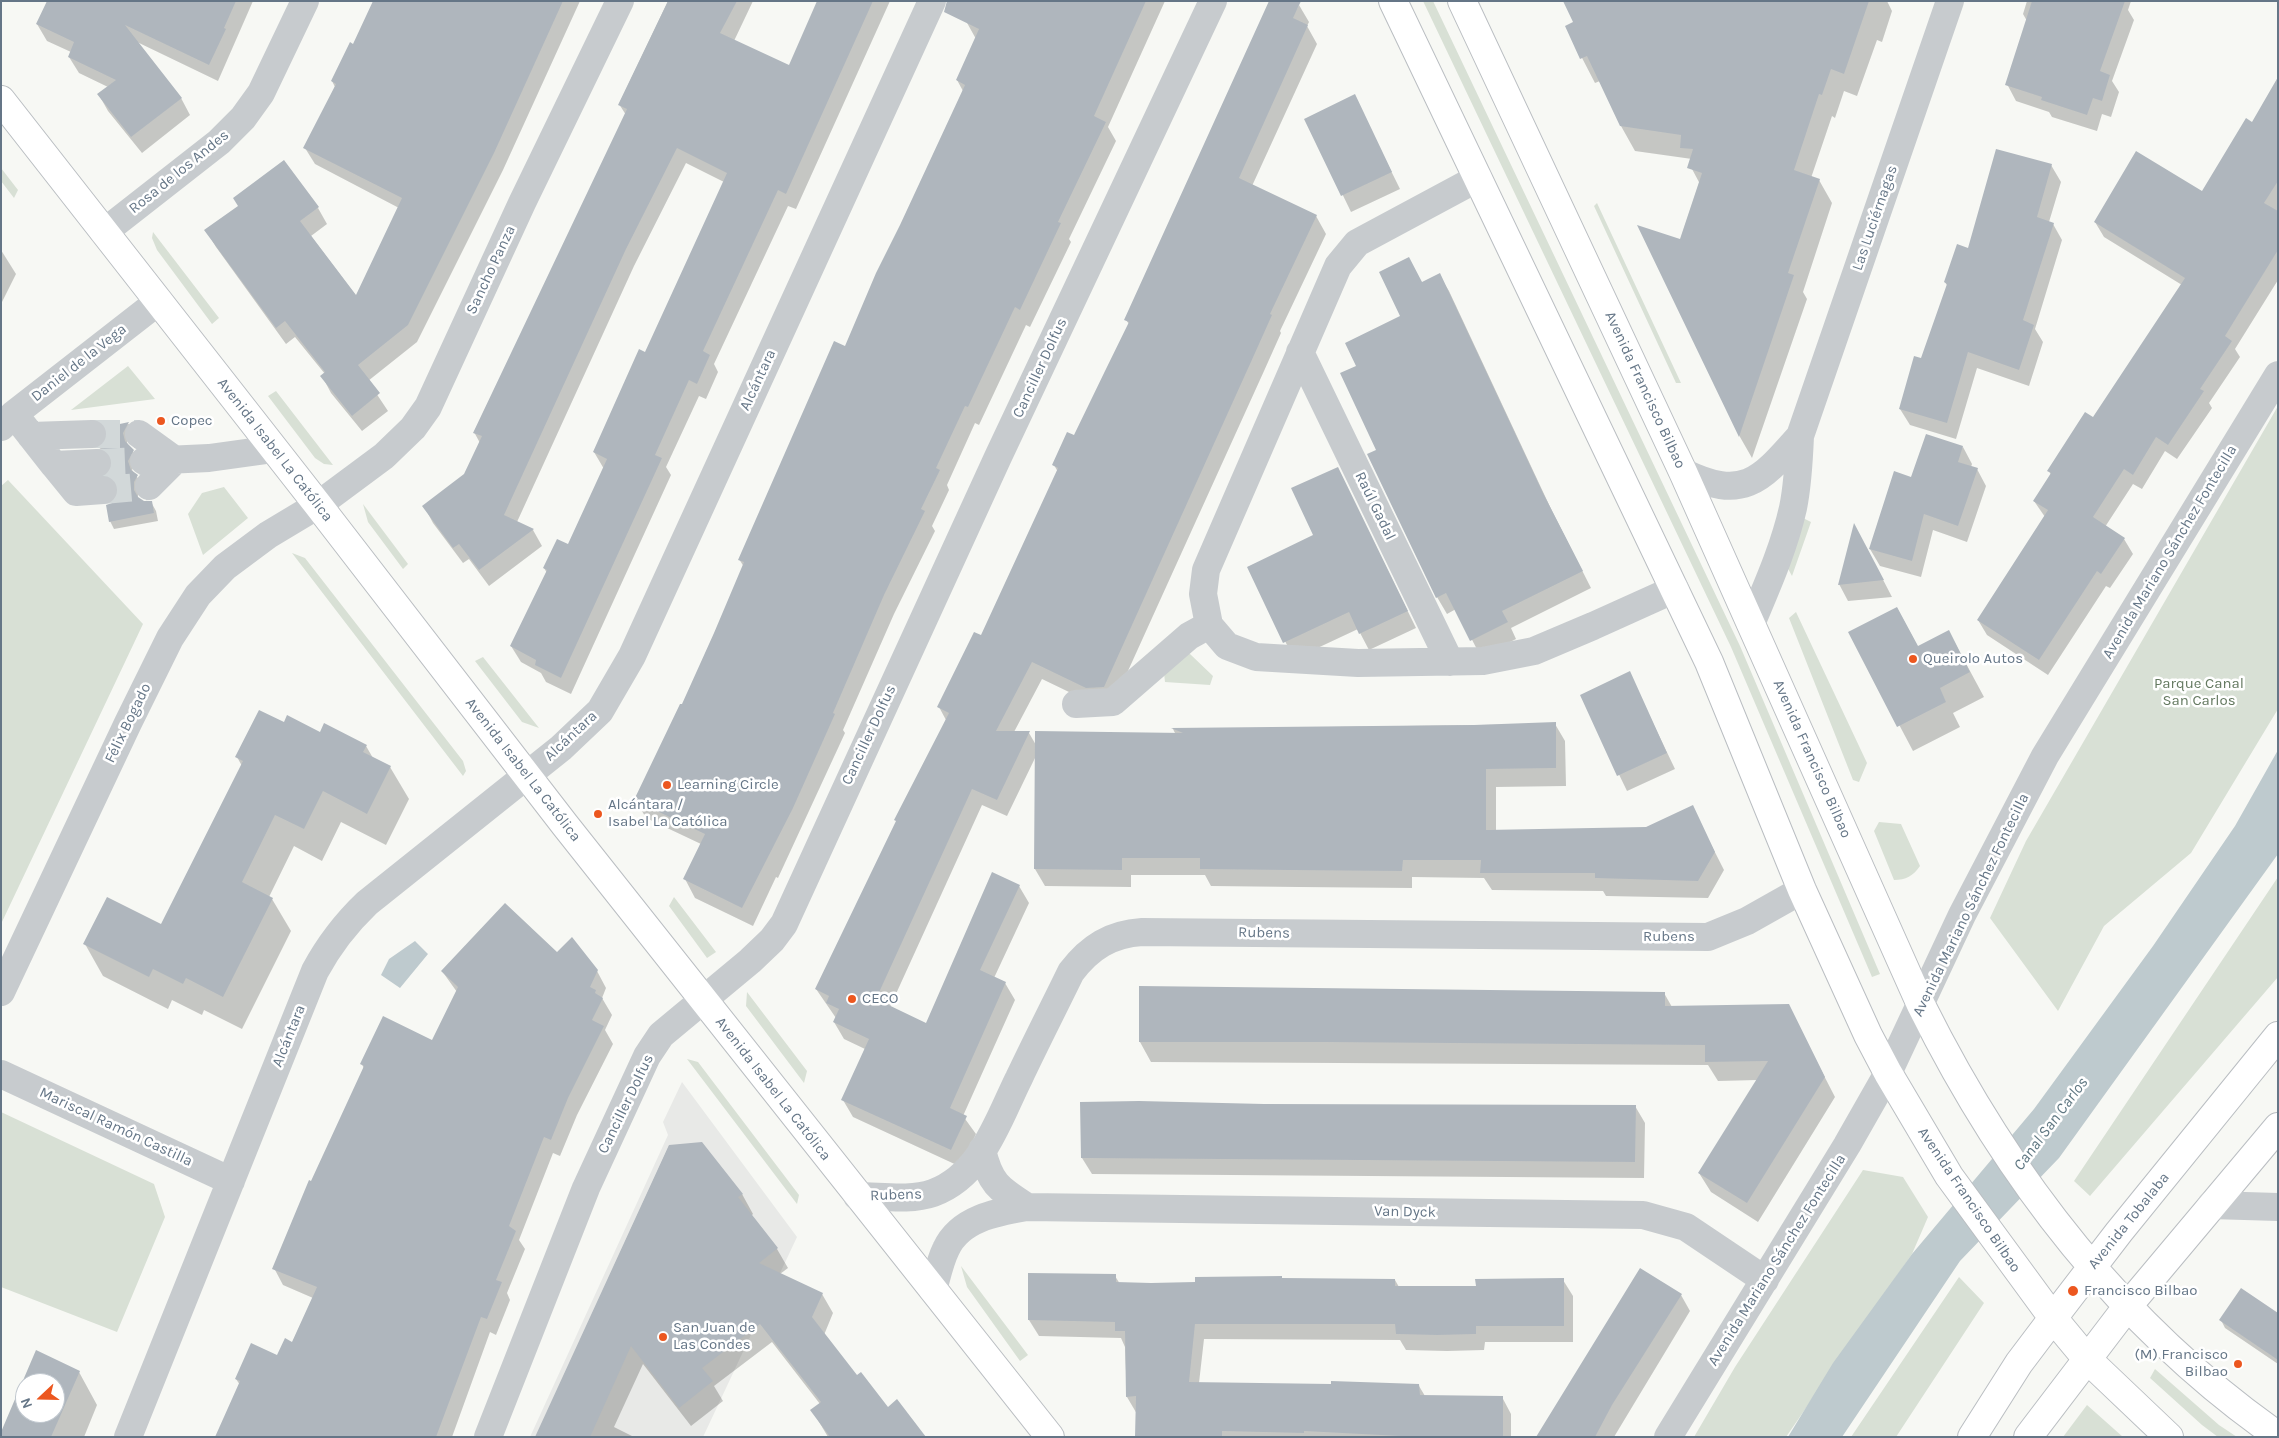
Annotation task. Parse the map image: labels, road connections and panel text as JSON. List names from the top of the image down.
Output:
{
  "streets": {
    "main road": ["Avenida Francisco Bilbao", "Avenida Isabel La Católica", "Avenida Tobalaba"],
    "street": [
      "Rosa de los Andes",
      "Las Luciérnagas",
      "Sancho Panza",
      "Daniel de la Vega",
      "Canciller Dolfus",
      "Alcántara",
      "Raúl Gadal",
      "Avenida Mariano Sánchez Fontecilla",
      "Félix Bogado",
      "Rubens",
      "Mariscal Ramón Castilla",
      "Van Dyck"
    ]
  },
  "crossings": [
    ["Rosa de los Andes", "Avenida Isabel La Católica"],
    ["Las Luciérnagas", "Avenida Francisco Bilbao"],
    ["Sancho Panza", "Avenida Isabel La Católica"],
    ["Sancho Panza", "Félix Bogado"],
    ["Daniel de la Vega", "Avenida Isabel La Católica"],
    ["Canciller Dolfus", "Avenida Isabel La Católica"],
    ["Alcántara", "Avenida Isabel La Católica"],
    ["Alcántara", "Mariscal Ramón Castilla"],
    ["Avenida Francisco Bilbao", "Avenida Mariano Sánchez Fontecilla"],
    ["Avenida Francisco Bilbao", "Rubens"],
    ["Avenida Francisco Bilbao", "Avenida Tobalaba"],
    ["Avenida Isabel La Católica", "Félix Bogado"],
    ["Avenida Isabel La Católica", "Rubens"],
    ["Avenida Isabel La Católica", "Van Dyck"],
    ["Avenida Mariano Sánchez Fontecilla", "Van Dyck"]
  ],
  "water": ["Canal San Carlos"],
  "parks": ["Parque Canal San Carlos"],
  "places": [
    "Copec",
    "Queirolo Autos",
    "Learning Circle",
    "Alcántara / Isabel La Católica",
    "CECO",
    "Francisco Bilbao",
    "San Juan de Las Condes",
    "(M) Francisco Bilbao"
  ],
  "north": "left"
}
